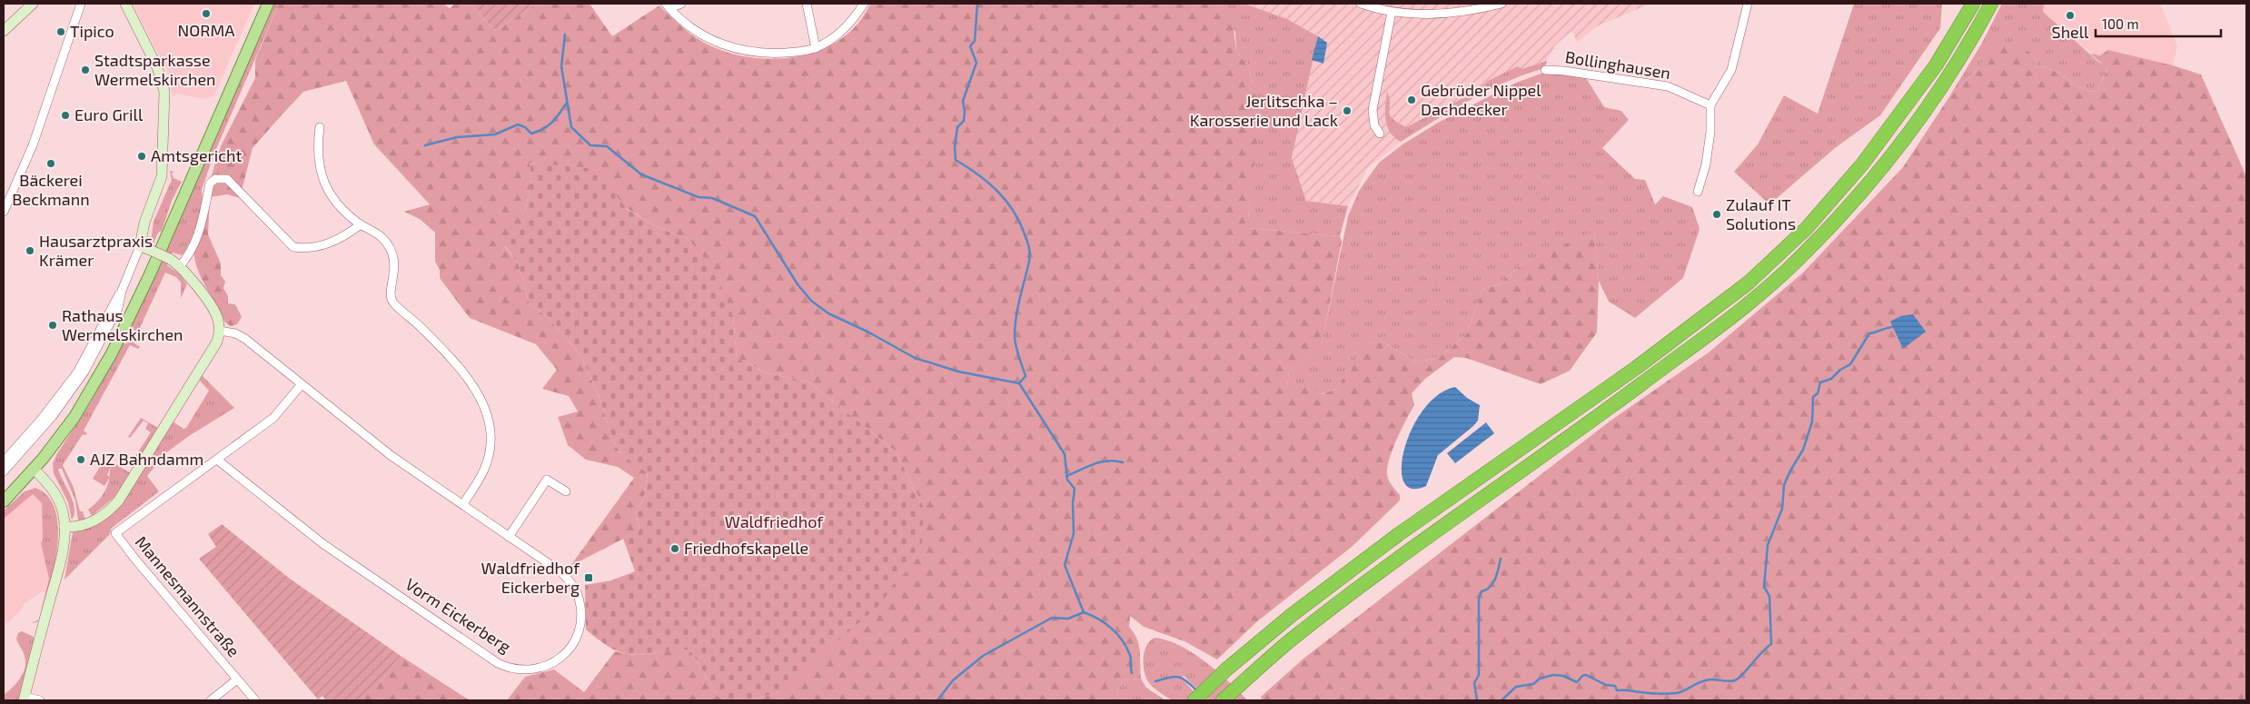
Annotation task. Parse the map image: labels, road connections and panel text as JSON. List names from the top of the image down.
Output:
{
  "streets": {
    "street": ["Bollinghausen", "Mannesmannstraße", "Vorm Eickerberg"]
  },
  "crossings": [
    ["Mannesmannstraße", "Vorm Eickerberg"]
  ],
  "parks": ["Waldfriedhof"],
  "places": {
    "other": [
      "NORMA",
      "Shell",
      "Tipico",
      "Stadtsparkasse Wermelskirchen",
      "Gebrüder Nippel Dachdecker",
      "Jerlitschka – Karosserie und Lack",
      "Euro Grill",
      "Amtsgericht",
      "Bäckerei Beckmann",
      "Zulauf IT Solutions",
      "Hausarztpraxis Krämer",
      "Rathaus Wermelskirchen",
      "AJZ Bahndamm",
      "Friedhofskapelle"
    ],
    "transit": ["Waldfriedhof Eickerberg"]
  },
  "scale_bar": "100 m"
}
